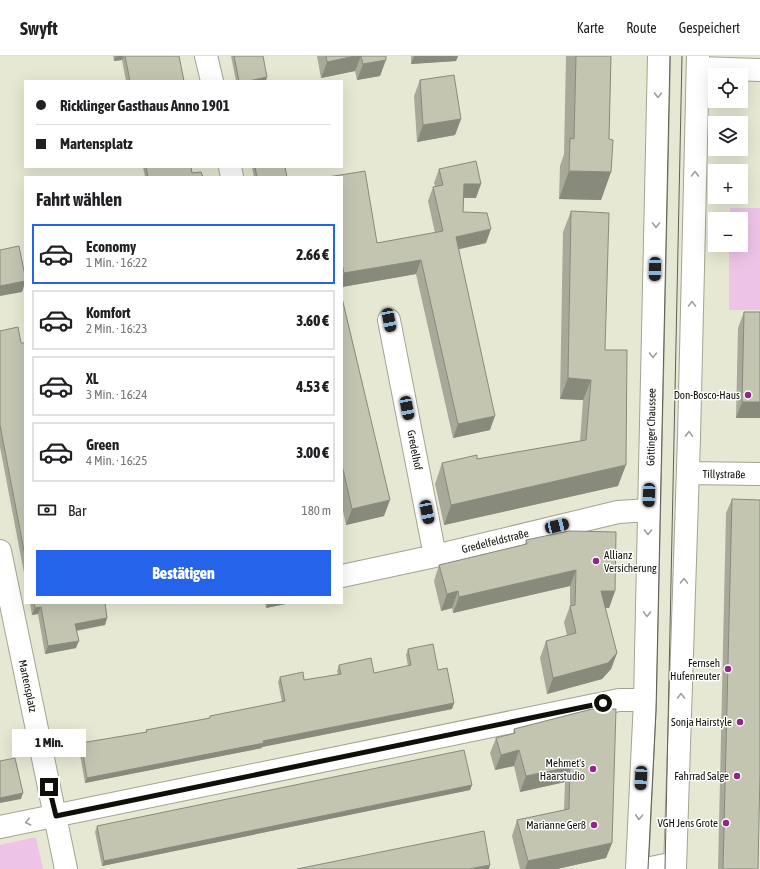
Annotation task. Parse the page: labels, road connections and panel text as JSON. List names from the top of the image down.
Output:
{
  "streets": {
    "street": [
      "Göttinger Chaussee",
      "Gredelhof",
      "Tillystraße",
      "Gredelfeldstraße",
      "Martensplatz"
    ]
  },
  "crossings": [
    ["Göttinger Chaussee", "Gredelfeldstraße"],
    ["Gredelhof", "Gredelfeldstraße"]
  ],
  "places": [
    "Don-Bosco-Haus",
    "Allianz Versicherung",
    "Fernseh Hufenreuter",
    "Sonja Hairstyle",
    "Mehmet's Haarstudio",
    "Fahrrad Salge",
    "VGH Jens Grote",
    "Marianne Gerß"
  ],
  "page": {
    "header": "Swyft",
    "nav": ["Karte", "Route", "Gespeichert"],
    "map_buttons": ["+", "−"],
    "banner": ["Ricklinger Gasthaus Anno 1901", "Martensplatz"],
    "heading": "Fahrt wählen",
    "list": [
      {
        "name": "Economy",
        "note": "1 Min. · 16:22",
        "value": "2.66 €"
      },
      {
        "name": "Komfort",
        "note": "2 Min. · 16:23",
        "value": "3.60 €"
      },
      {
        "name": "XL",
        "note": "3 Min. · 16:24",
        "value": "4.53 €"
      },
      {
        "name": "Green",
        "note": "4 Min. · 16:25",
        "value": "3.00 €"
      }
    ],
    "pay": ["Bar", "180 m"],
    "buttons": "Bestätigen",
    "bubble": "1 Min."
  }
}
